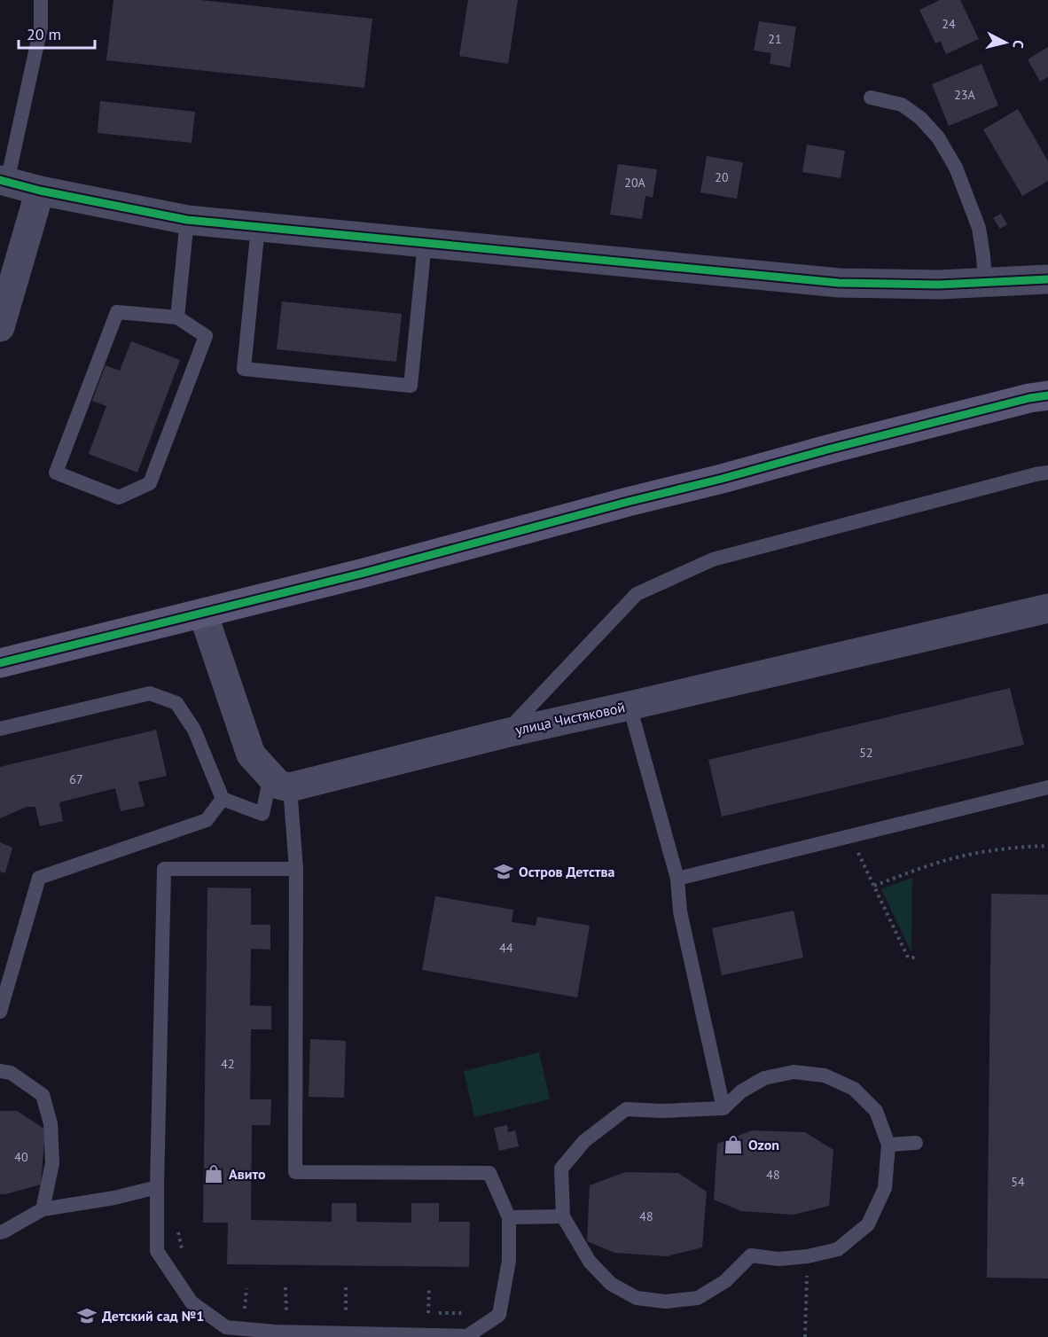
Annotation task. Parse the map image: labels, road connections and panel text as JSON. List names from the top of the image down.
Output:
{
  "streets": {
    "street": ["улица Чистяковой"]
  },
  "places": {
    "school or university": ["Остров Детства", "Детский сад №1"],
    "shop": ["Ozon", "Авито"]
  },
  "house_numbers": [
    "24",
    "21",
    "23А",
    "20",
    "20А",
    "52",
    "67",
    "44",
    "42",
    "40",
    "48",
    "54",
    "48"
  ],
  "scale_bar": "20 m",
  "north": "right"
}
